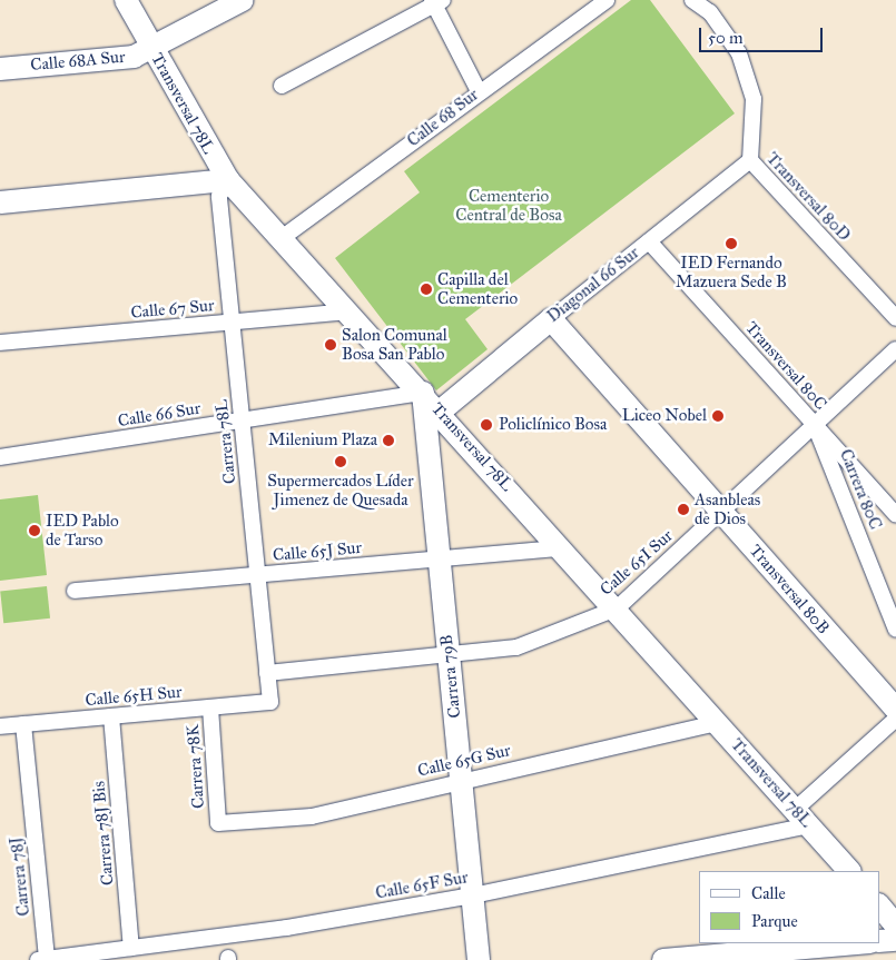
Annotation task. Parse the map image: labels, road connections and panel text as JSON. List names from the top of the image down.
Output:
{
  "streets": {
    "street": [
      "Calle 68A Sur",
      "Transversal 78L",
      "Calle 68 Sur",
      "Transversal 80D",
      "Diagonal 66 Sur",
      "Calle 67 Sur",
      "Transversal 80C",
      "Calle 66 Sur",
      "Carrera 78L",
      "Carrera 80C",
      "Calle 65J Sur",
      "Calle 65I Sur",
      "Transversal 80B",
      "Carrera 79B",
      "Calle 65H Sur",
      "Calle 65G Sur",
      "Carrera 78K",
      "Carrera 78J Bis",
      "Carrera 78J",
      "Calle 65F Sur"
    ]
  },
  "crossings": [
    ["Calle 68A Sur", "Transversal 78L"],
    ["Transversal 78L", "Calle 68 Sur"],
    ["Transversal 78L", "Diagonal 66 Sur"],
    ["Transversal 78L", "Calle 67 Sur"],
    ["Transversal 78L", "Calle 66 Sur"],
    ["Transversal 78L", "Carrera 78L"],
    ["Transversal 78L", "Calle 65J Sur"],
    ["Transversal 78L", "Calle 65I Sur"],
    ["Transversal 78L", "Carrera 79B"],
    ["Transversal 78L", "Calle 65G Sur"],
    ["Transversal 78L", "Calle 65F Sur"],
    ["Transversal 80D", "Diagonal 66 Sur"],
    ["Diagonal 66 Sur", "Transversal 80C"],
    ["Diagonal 66 Sur", "Transversal 80B"],
    ["Calle 67 Sur", "Carrera 78L"],
    ["Transversal 80C", "Carrera 80C"],
    ["Transversal 80C", "Calle 65I Sur"],
    ["Calle 66 Sur", "Carrera 78L"],
    ["Calle 66 Sur", "Carrera 79B"],
    ["Carrera 78L", "Calle 65J Sur"],
    ["Carrera 78L", "Calle 65I Sur"],
    ["Carrera 78L", "Calle 65H Sur"],
    ["Carrera 80C", "Calle 65I Sur"],
    ["Calle 65J Sur", "Carrera 79B"],
    ["Calle 65I Sur", "Transversal 80B"],
    ["Calle 65I Sur", "Carrera 79B"],
    ["Carrera 79B", "Calle 65G Sur"],
    ["Carrera 79B", "Calle 65F Sur"],
    ["Calle 65H Sur", "Carrera 78K"],
    ["Calle 65H Sur", "Carrera 78J Bis"],
    ["Calle 65H Sur", "Carrera 78J"],
    ["Calle 65G Sur", "Carrera 78K"],
    ["Carrera 78J Bis", "Calle 65F Sur"],
    ["Carrera 78J", "Calle 65F Sur"]
  ],
  "parks": ["Cementerio Central de Bosa"],
  "places": [
    "IED Fernando Mazuera Sede B",
    "Capilla del Cementerio",
    "Salon Comunal Bosa San Pablo",
    "Liceo Nobel",
    "Policlínico Bosa",
    "Milenium Plaza",
    "Supermercados Líder Jimenez de Quesada",
    "Asanbleas de Dios",
    "IED Pablo de Tarso"
  ],
  "legend": ["Calle", "Parque"],
  "scale_bar": "50 m"
}
